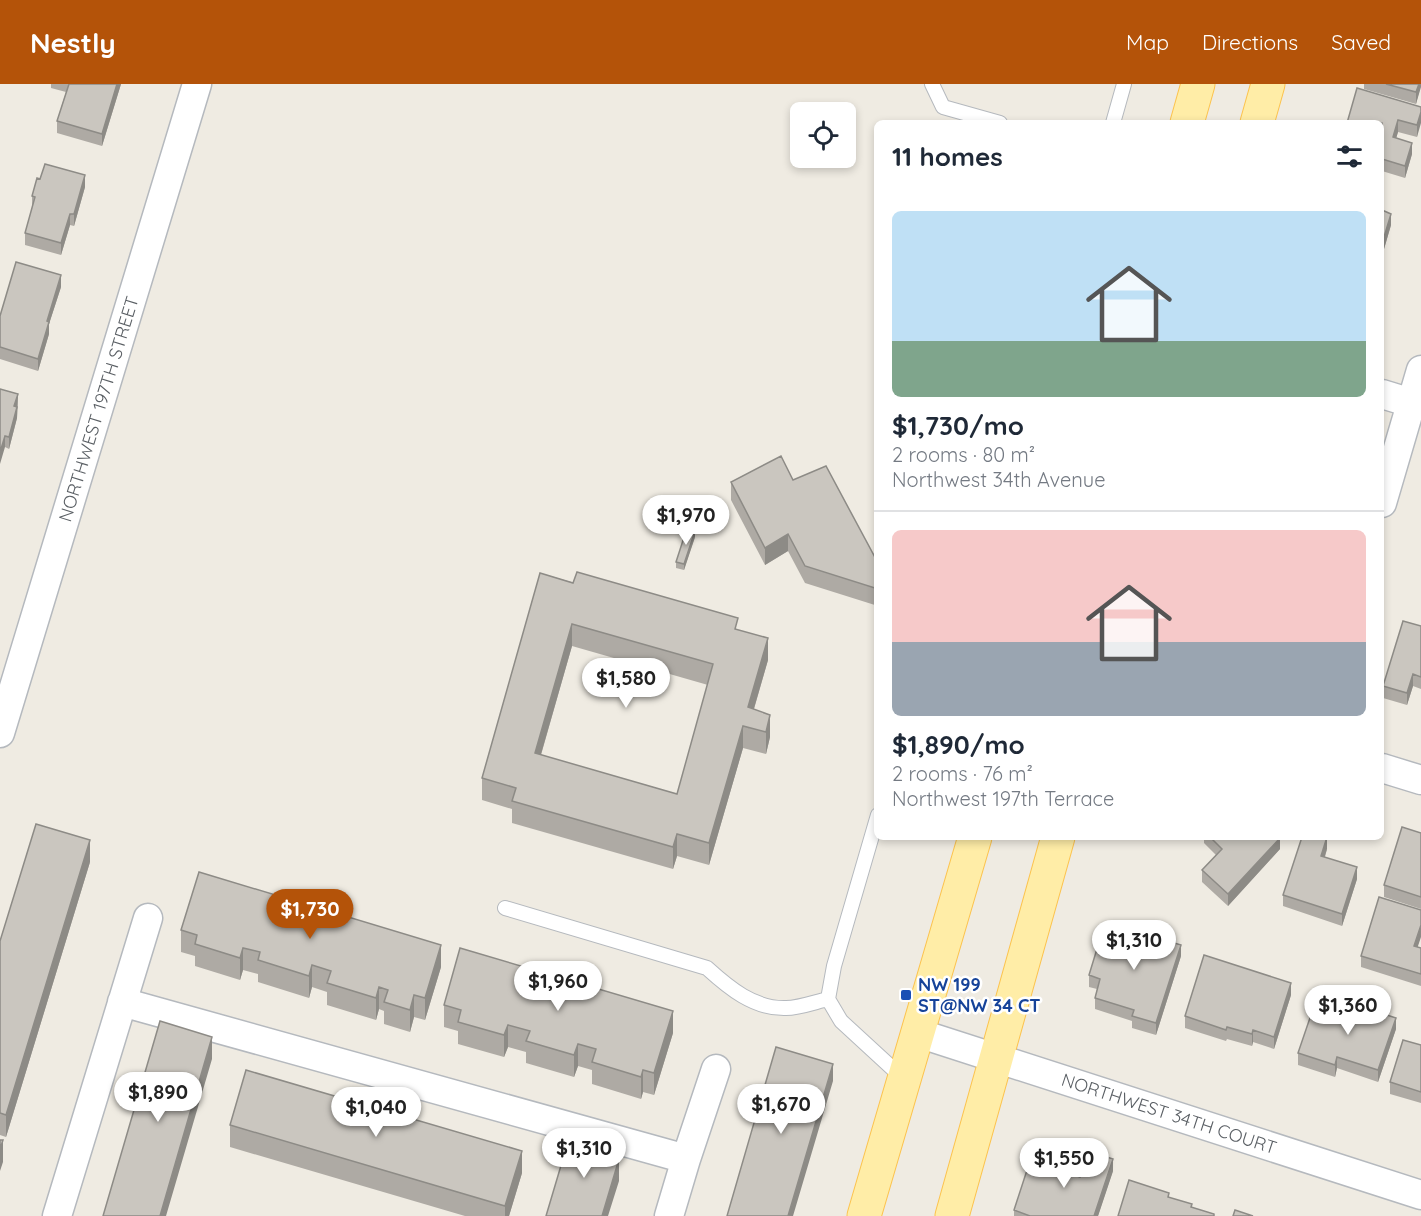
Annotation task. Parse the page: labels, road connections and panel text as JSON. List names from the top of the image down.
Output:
{
  "streets": {
    "street": ["NORTHWEST 197TH STREET", "NORTHWEST 34TH COURT"]
  },
  "places": {
    "transit": ["NW 199 ST@NW 34 CT"]
  },
  "page": {
    "header": "Nestly",
    "nav": ["Map", "Directions", "Saved"],
    "heading": "11 homes",
    "list": [
      {
        "name": "$1,730/mo",
        "note": "2 rooms · 80 m² · Northwest 34th Avenue"
      },
      {
        "name": "$1,890/mo",
        "note": "2 rooms · 76 m² · Northwest 197th Terrace"
      }
    ],
    "price": [
      "$1,970",
      "$1,580",
      "$1,730",
      "$1,310",
      "$1,960",
      "$1,360",
      "$1,890",
      "$1,670",
      "$1,040",
      "$1,310",
      "$1,550"
    ]
  }
}
